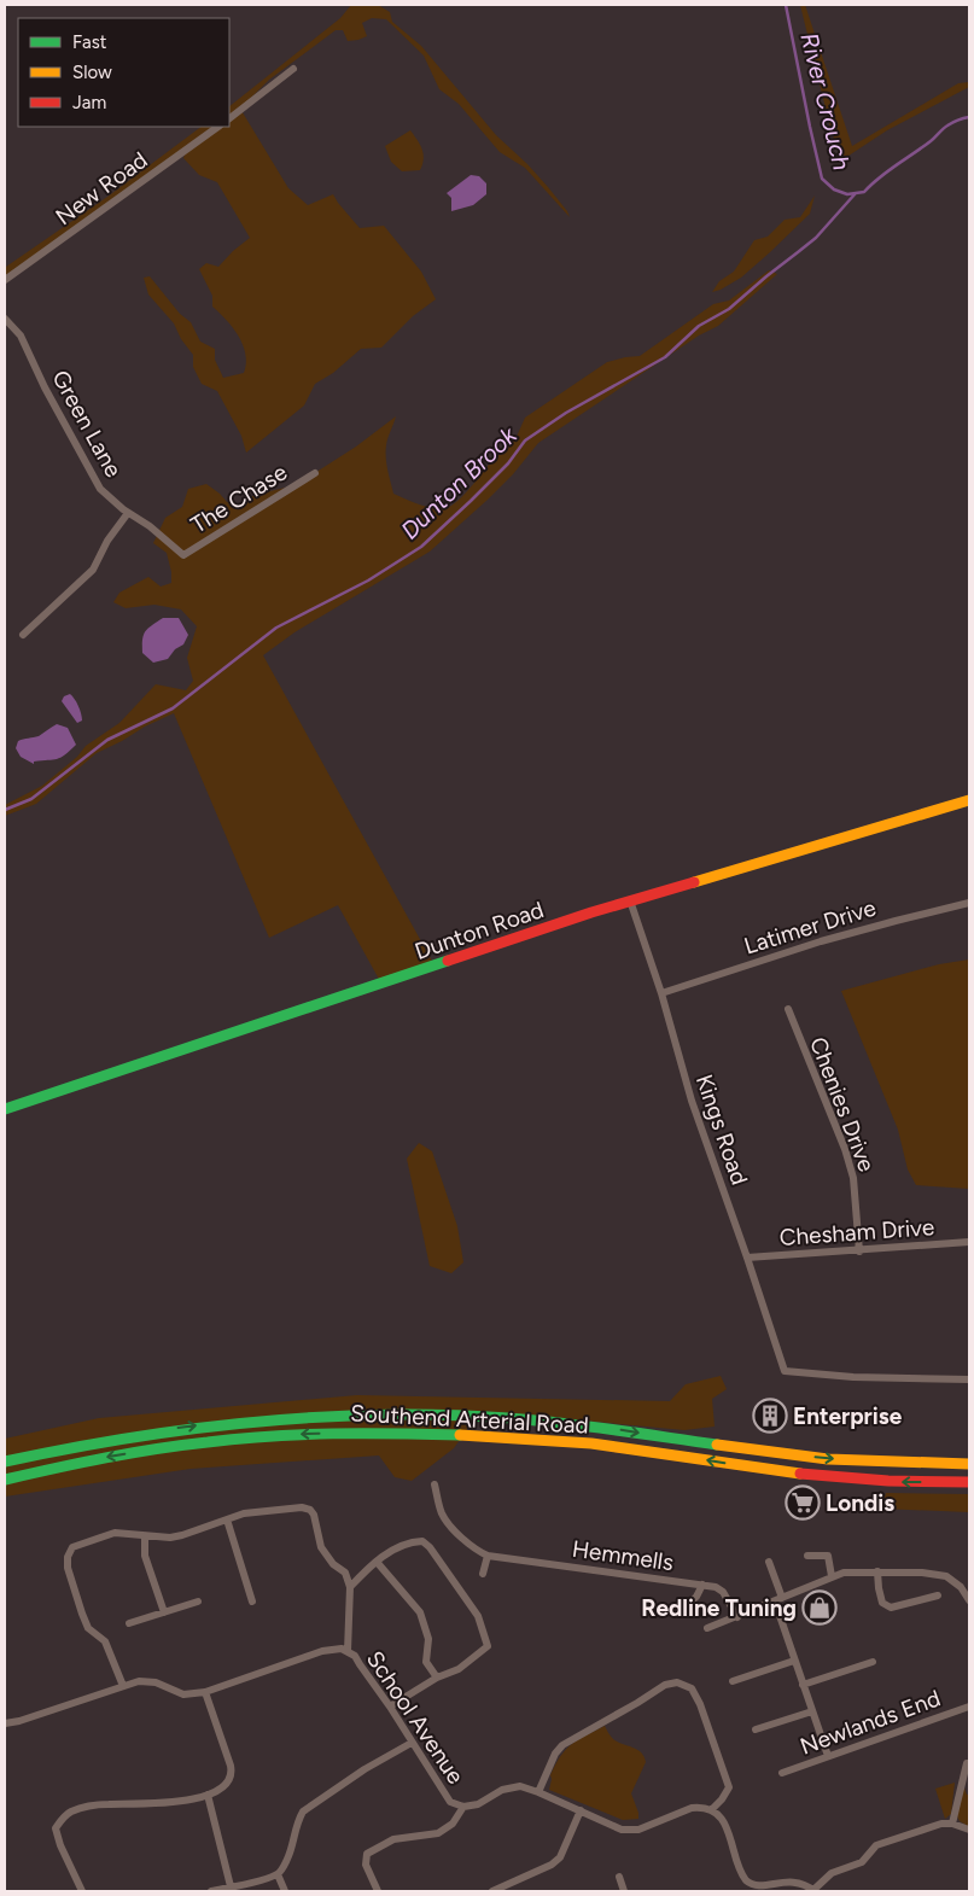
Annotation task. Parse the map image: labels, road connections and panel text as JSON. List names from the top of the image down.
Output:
{
  "streets": {
    "main road": ["Dunton Road", "Southend Arterial Road"],
    "street": [
      "New Road",
      "Green Lane",
      "The Chase",
      "Latimer Drive",
      "Chenies Drive",
      "Kings Road",
      "Chesham Drive",
      "Hemmells",
      "School Avenue",
      "Newlands End"
    ]
  },
  "crossings": [
    ["Green Lane", "The Chase"],
    ["Latimer Drive", "Kings Road"],
    ["Dunton Road", "Kings Road"],
    ["Chenies Drive", "Chesham Drive"],
    ["Kings Road", "Chesham Drive"]
  ],
  "water": ["River Crouch", "Dunton Brook"],
  "places": {
    "building": ["Enterprise"],
    "supermarket": ["Londis"],
    "shop": ["Redline Tuning"]
  },
  "legend": ["Fast", "Slow", "Jam"]
}
